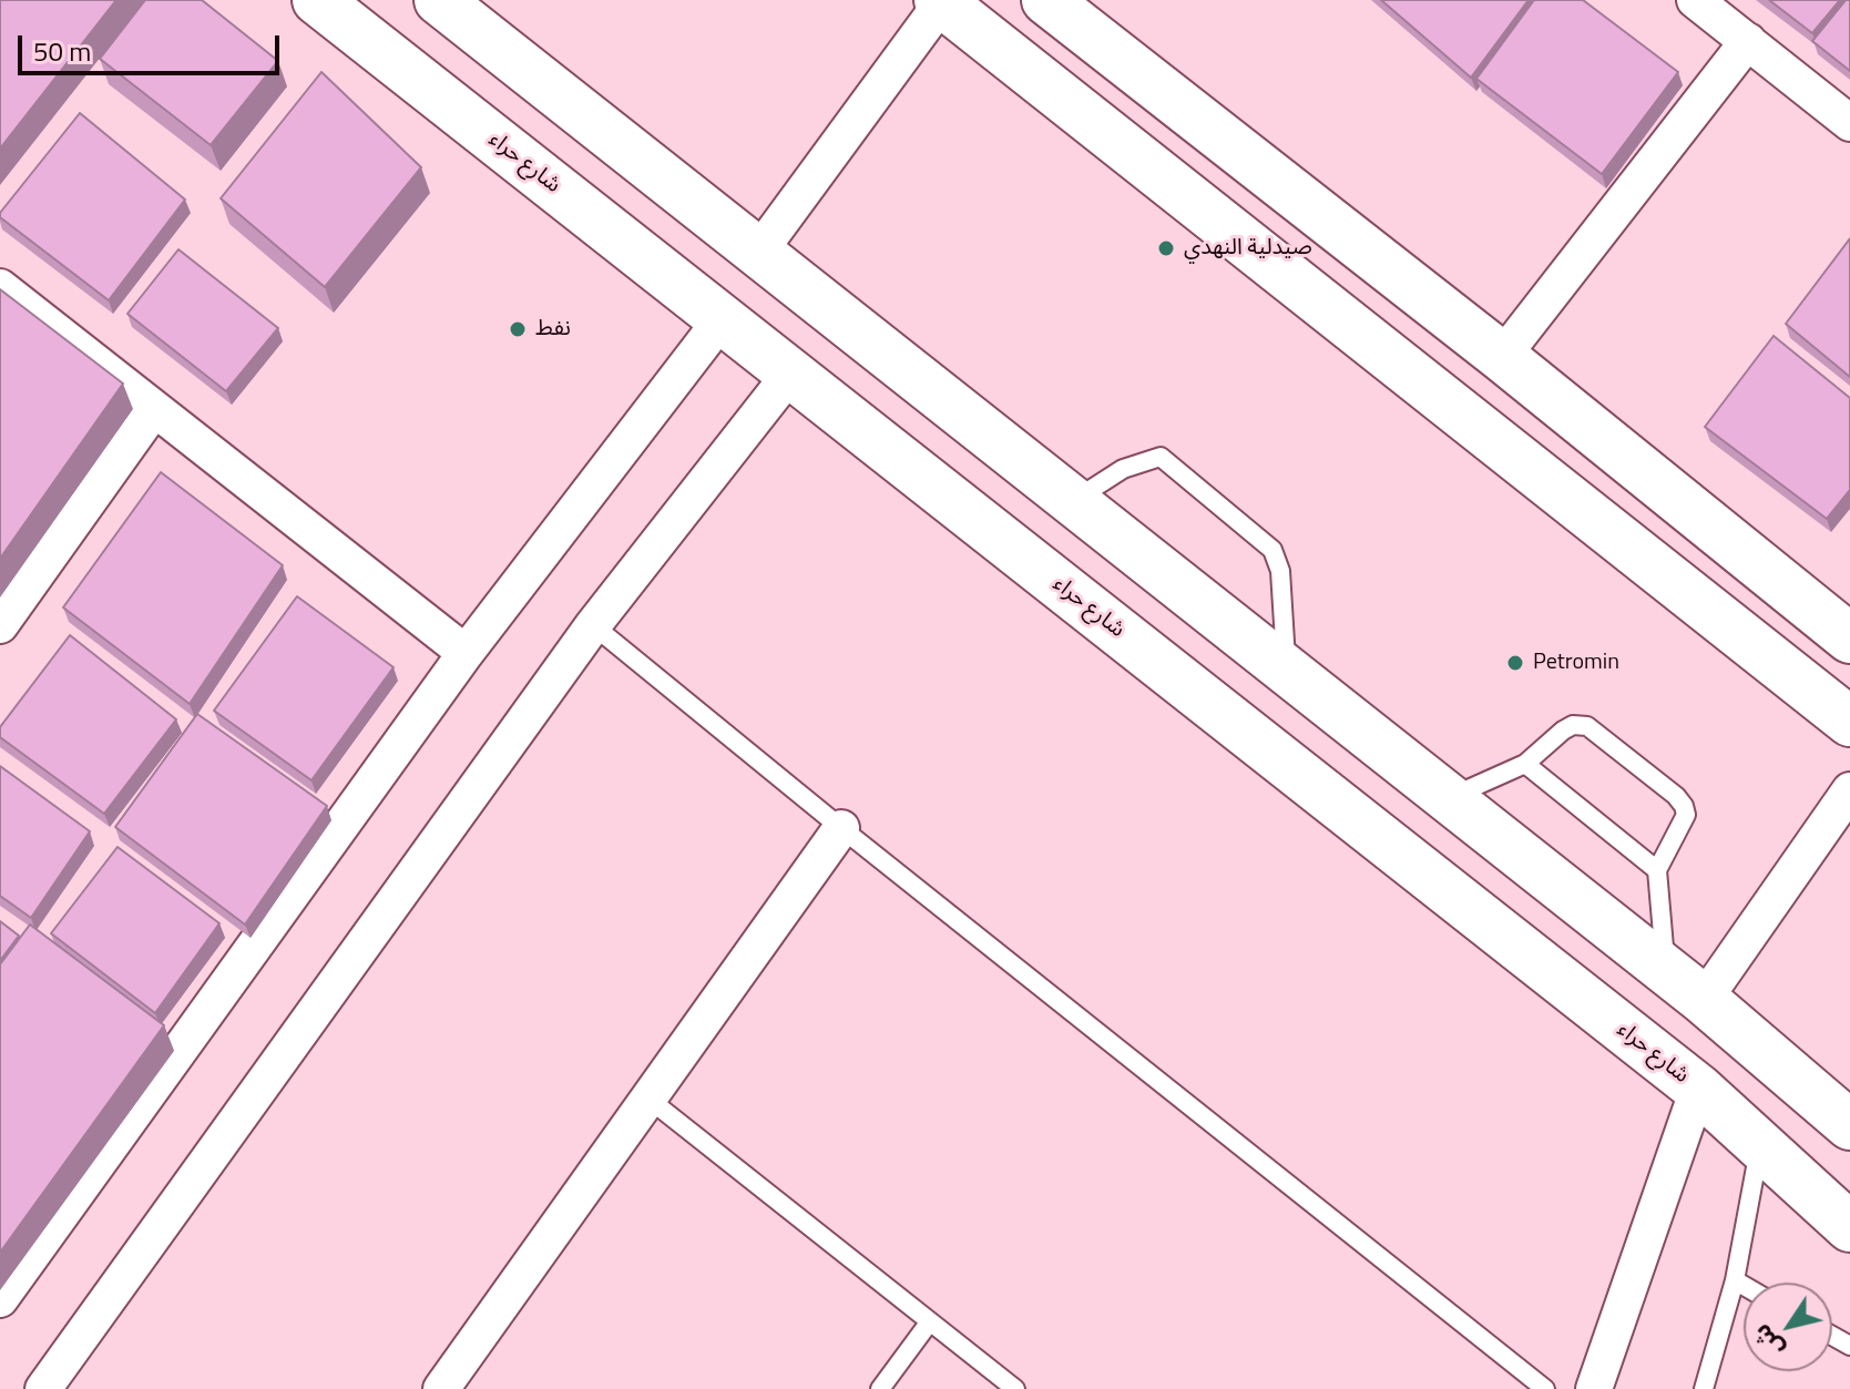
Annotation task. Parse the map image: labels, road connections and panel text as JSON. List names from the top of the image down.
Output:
{
  "streets": {
    "main road": ["شارع حراء"]
  },
  "places": ["صيدلية النهدي", "نفط", "Petromin"],
  "scale_bar": "50 m",
  "north": "bottom left"
}
